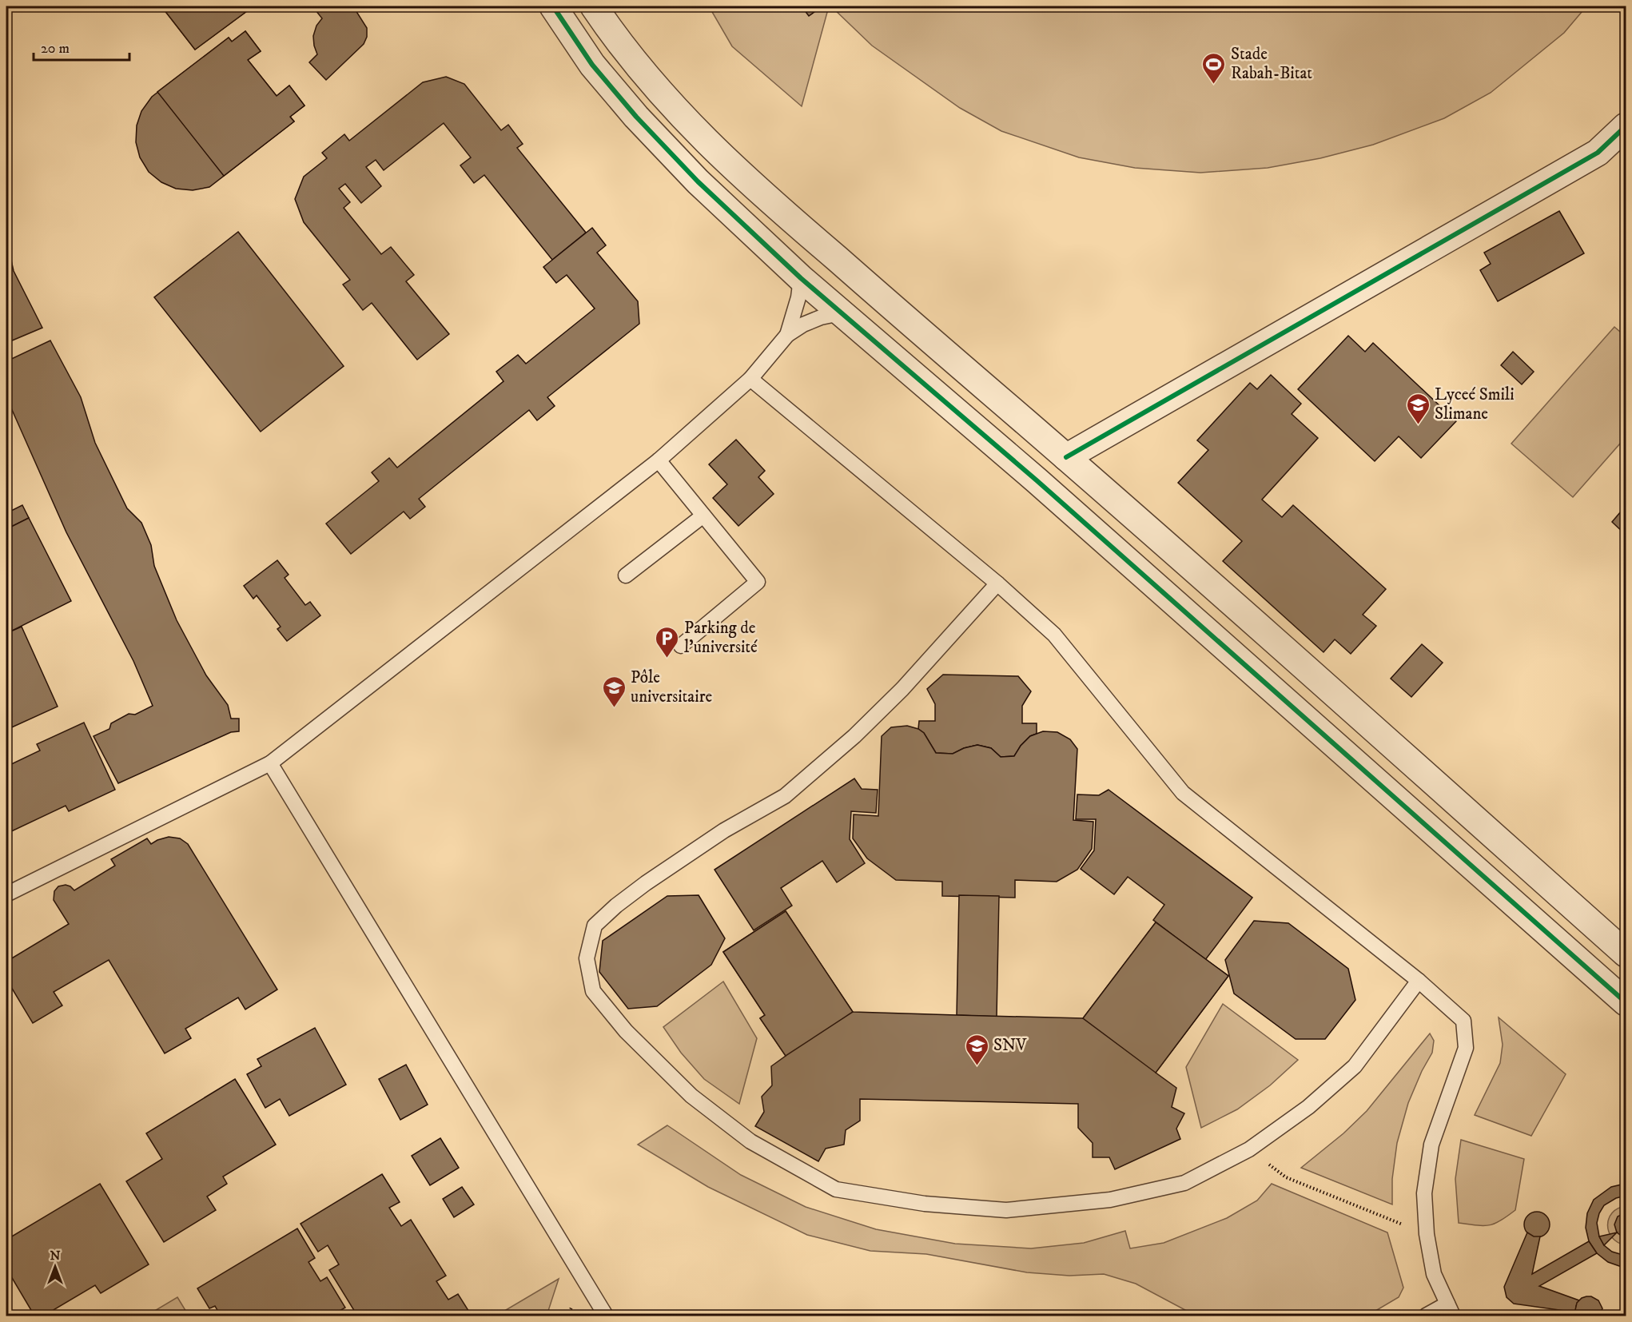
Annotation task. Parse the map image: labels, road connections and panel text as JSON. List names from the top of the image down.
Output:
{
  "places": {
    "sports": ["Stade Rabah-Bitat"],
    "school or university": ["Lyceé Smili Slimane", "Pôle universitaire", "SNV"],
    "parking": ["Parking de l'université"]
  },
  "scale_bar": "20 m",
  "north": "top"
}
